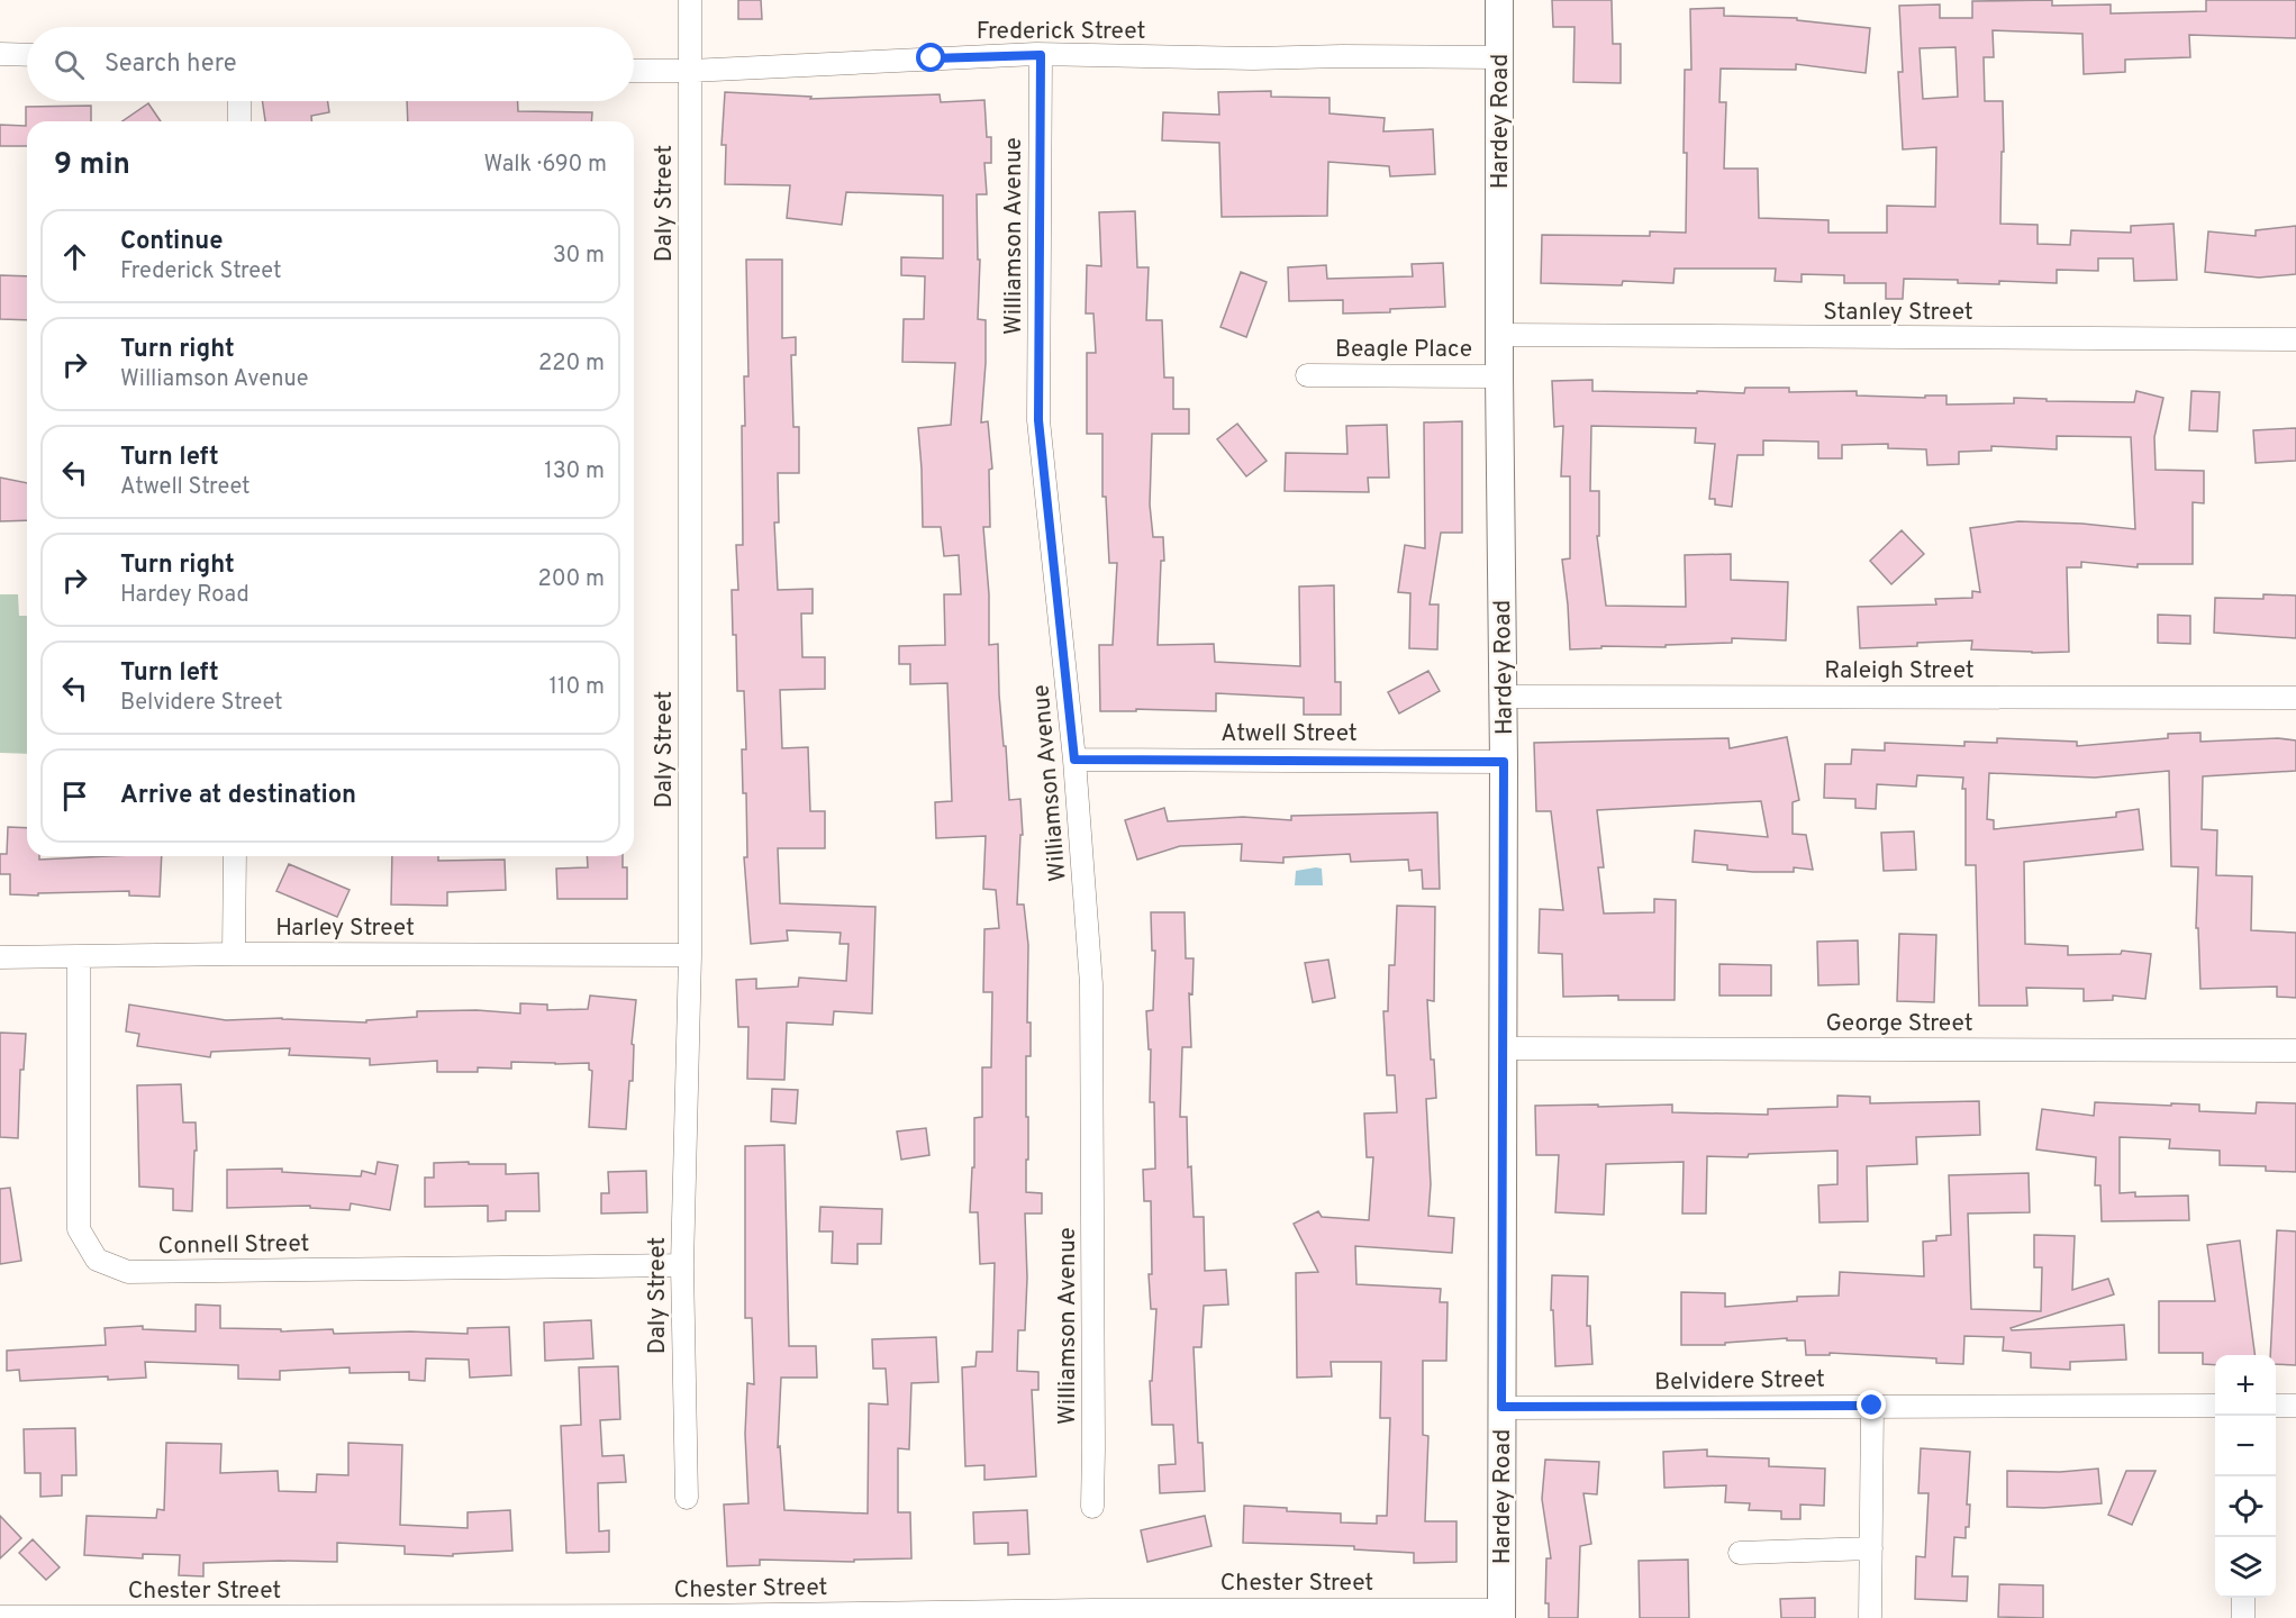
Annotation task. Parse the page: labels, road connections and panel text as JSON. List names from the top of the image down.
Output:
{
  "streets": {
    "main road": ["Hardey Road"],
    "street": [
      "Frederick Street",
      "Daly Street",
      "Williamson Avenue",
      "Stanley Street",
      "Beagle Place",
      "Raleigh Street",
      "Atwell Street",
      "Harley Street",
      "George Street",
      "Connell Street",
      "Belvidere Street",
      "Chester Street"
    ]
  },
  "crossings": [
    ["Frederick Street", "Hardey Road"],
    ["Frederick Street", "Daly Street"],
    ["Frederick Street", "Williamson Avenue"],
    ["Hardey Road", "Stanley Street"],
    ["Hardey Road", "Beagle Place"],
    ["Hardey Road", "Raleigh Street"],
    ["Hardey Road", "Atwell Street"],
    ["Hardey Road", "George Street"],
    ["Hardey Road", "Belvidere Street"],
    ["Hardey Road", "Chester Street"],
    ["Daly Street", "Harley Street"],
    ["Daly Street", "Connell Street"],
    ["Williamson Avenue", "Atwell Street"],
    ["Harley Street", "Connell Street"]
  ],
  "page": {
    "search": "Search here",
    "heading": ["9 min", "Walk · 690 m"],
    "list": [
      ["Continue", "Frederick Street", "30 m"],
      ["Turn right", "Williamson Avenue", "220 m"],
      ["Turn left", "Atwell Street", "130 m"],
      ["Turn right", "Hardey Road", "200 m"],
      ["Turn left", "Belvidere Street", "110 m"],
      "Arrive at destination"
    ],
    "map_buttons": ["+", "−"]
  }
}
